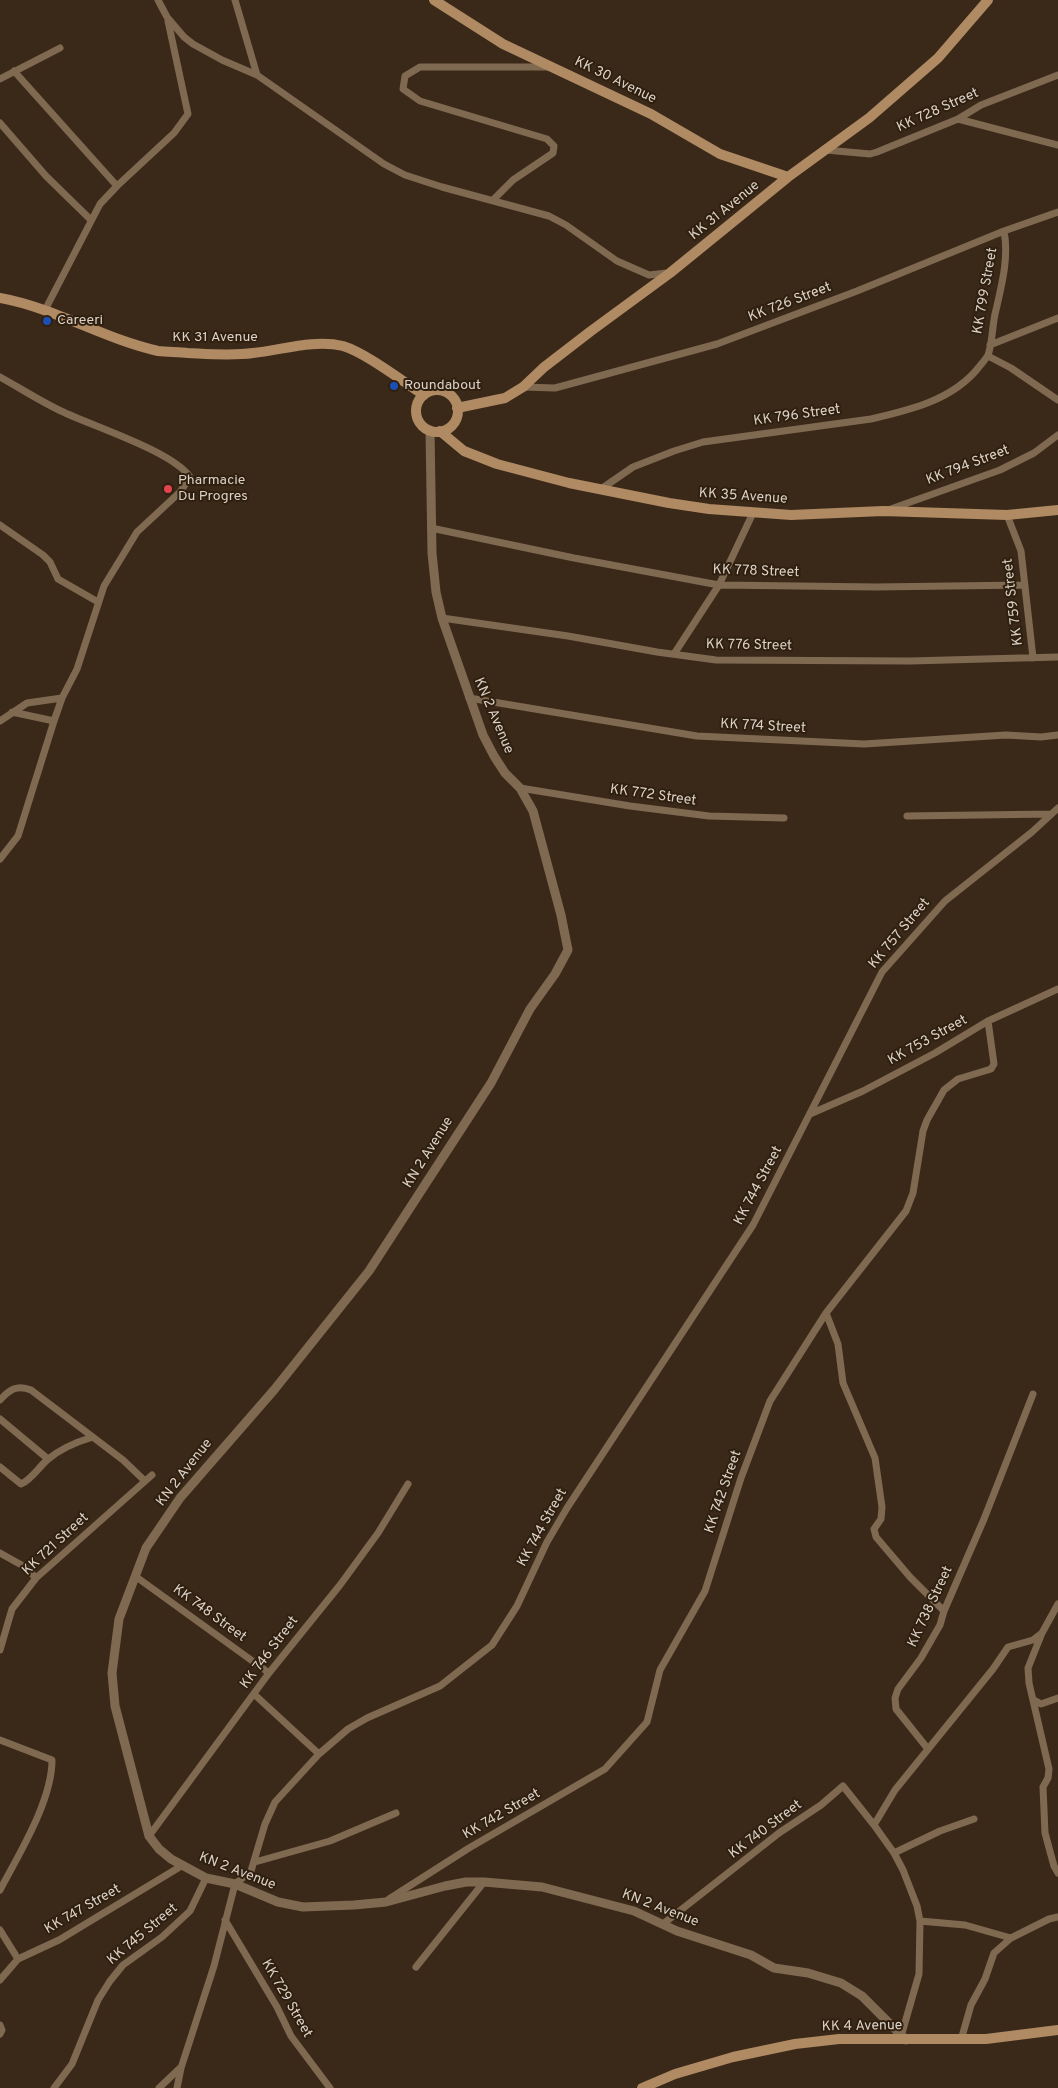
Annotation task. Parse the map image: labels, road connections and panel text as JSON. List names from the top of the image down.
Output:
{
  "streets": {
    "main road": [
      "KK 30 Avenue",
      "KK 31 Avenue",
      "KK 35 Avenue",
      "KK 4 Avenue"
    ],
    "street": [
      "KK 728 Street",
      "KK 799 Street",
      "KK 726 Street",
      "KK 796 Street",
      "KK 794 Street",
      "KK 778 Street",
      "KK 759 Street",
      "KK 776 Street",
      "KN 2 Avenue",
      "KK 774 Street",
      "KK 772 Street",
      "KK 757 Street",
      "KK 753 Street",
      "KK 744 Street",
      "KK 742 Street",
      "KK 721 Street",
      "KK 738 Street",
      "KK 748 Street",
      "KK 746 Street",
      "KK 740 Street",
      "KK 747 Street",
      "KK 745 Street",
      "KK 729 Street"
    ]
  },
  "crossings": [
    ["KK 30 Avenue", "KK 31 Avenue"],
    ["KK 728 Street", "KK 31 Avenue"],
    ["KK 31 Avenue", "KK 726 Street"],
    ["KK 31 Avenue", "KK 35 Avenue"],
    ["KK 31 Avenue", "KN 2 Avenue"],
    ["KK 799 Street", "KK 726 Street"],
    ["KK 799 Street", "KK 796 Street"],
    ["KK 796 Street", "KK 35 Avenue"],
    ["KK 794 Street", "KK 35 Avenue"],
    ["KK 35 Avenue", "KK 759 Street"],
    ["KK 35 Avenue", "KN 2 Avenue"],
    ["KK 778 Street", "KK 759 Street"],
    ["KK 778 Street", "KN 2 Avenue"],
    ["KK 759 Street", "KK 776 Street"],
    ["KK 776 Street", "KN 2 Avenue"],
    ["KN 2 Avenue", "KK 774 Street"],
    ["KN 2 Avenue", "KK 772 Street"],
    ["KN 2 Avenue", "KK 744 Street"],
    ["KN 2 Avenue", "KK 742 Street"],
    ["KN 2 Avenue", "KK 748 Street"],
    ["KN 2 Avenue", "KK 746 Street"],
    ["KN 2 Avenue", "KK 740 Street"],
    ["KN 2 Avenue", "KK 747 Street"],
    ["KN 2 Avenue", "KK 745 Street"],
    ["KN 2 Avenue", "KK 4 Avenue"],
    ["KK 757 Street", "KK 753 Street"],
    ["KK 757 Street", "KK 744 Street"],
    ["KK 753 Street", "KK 744 Street"],
    ["KK 753 Street", "KK 742 Street"],
    ["KK 748 Street", "KK 746 Street"]
  ],
  "places": ["Careeri", "Roundabout", "Pharmacie Du Progres"]
}
